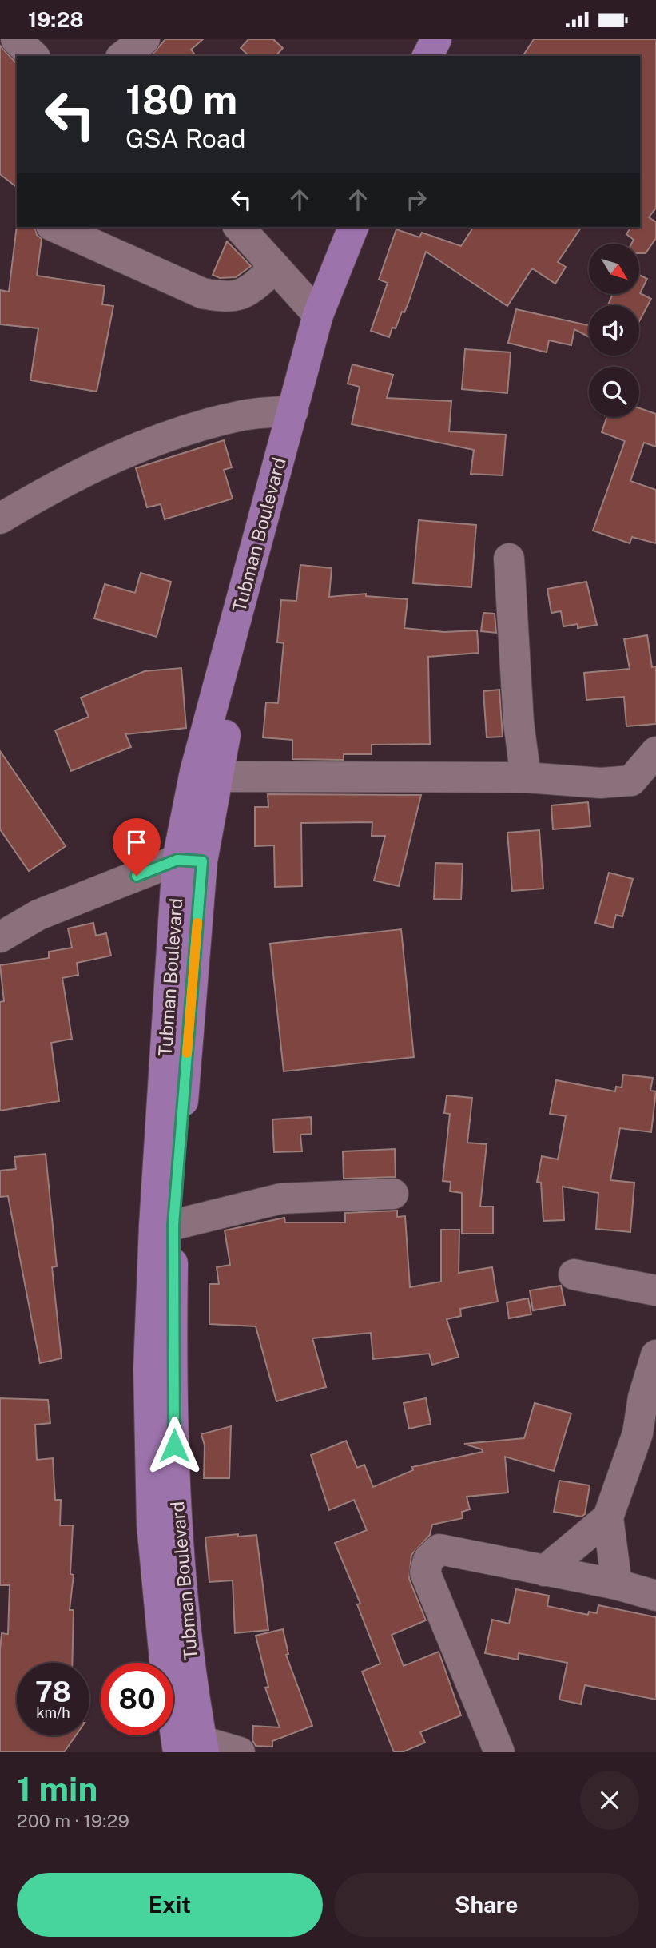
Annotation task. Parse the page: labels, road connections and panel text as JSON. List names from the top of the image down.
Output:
{
  "streets": {
    "highway": ["Tubman Boulevard"]
  },
  "north": "bottom right",
  "page": {
    "status": "19:28",
    "turn": ["180 m", "GSA Road"],
    "speed": "78 km/h",
    "limit": "80",
    "heading": ["1 min", "200 m · 19:29"],
    "buttons": ["Exit", "Share"]
  }
}
